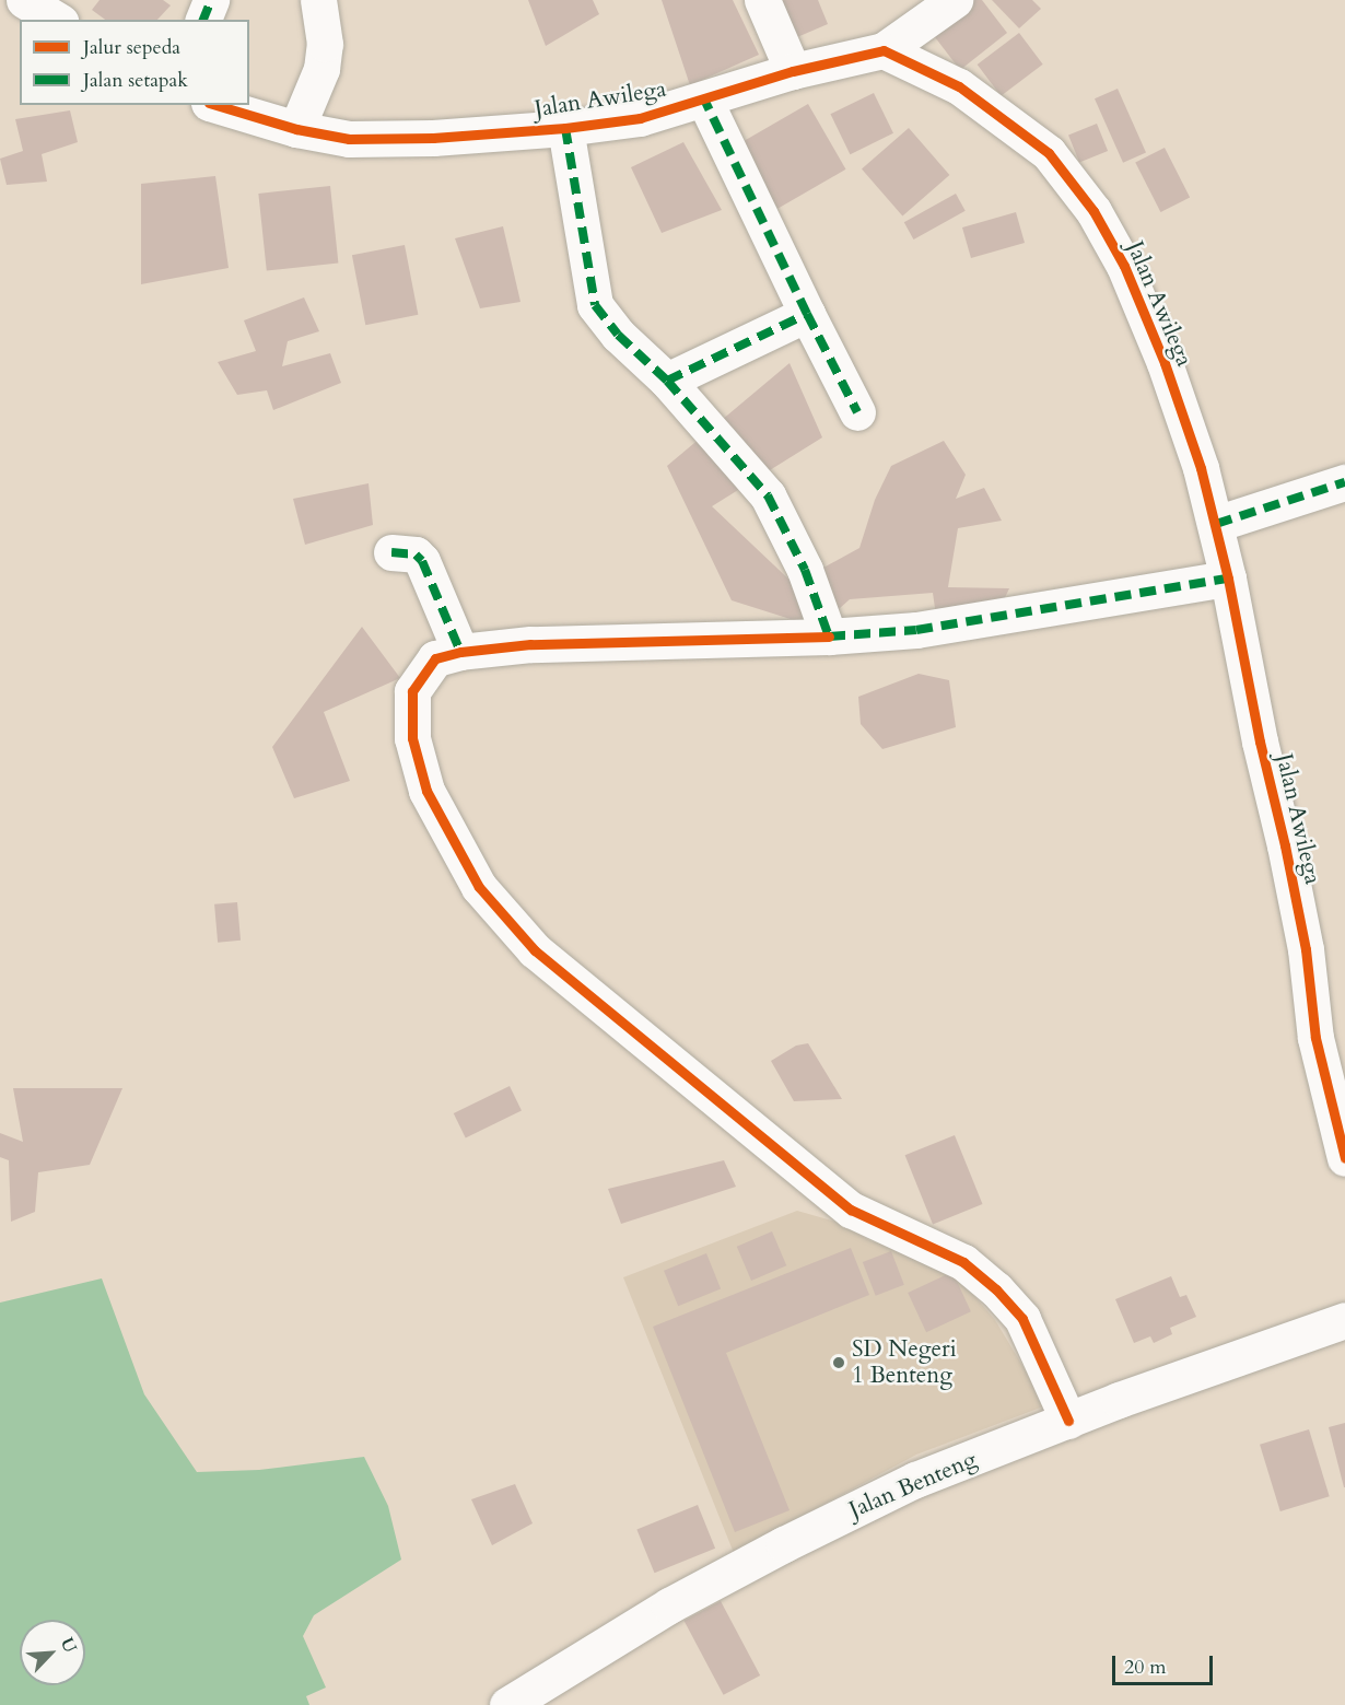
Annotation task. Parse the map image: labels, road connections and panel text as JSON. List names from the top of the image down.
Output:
{
  "streets": {
    "street": ["Jalan Awilega", "Jalan Benteng"]
  },
  "places": ["SD Negeri 1 Benteng"],
  "legend": ["Jalur sepeda", "Jalan setapak"],
  "scale_bar": "20 m",
  "north": "top right"
}
